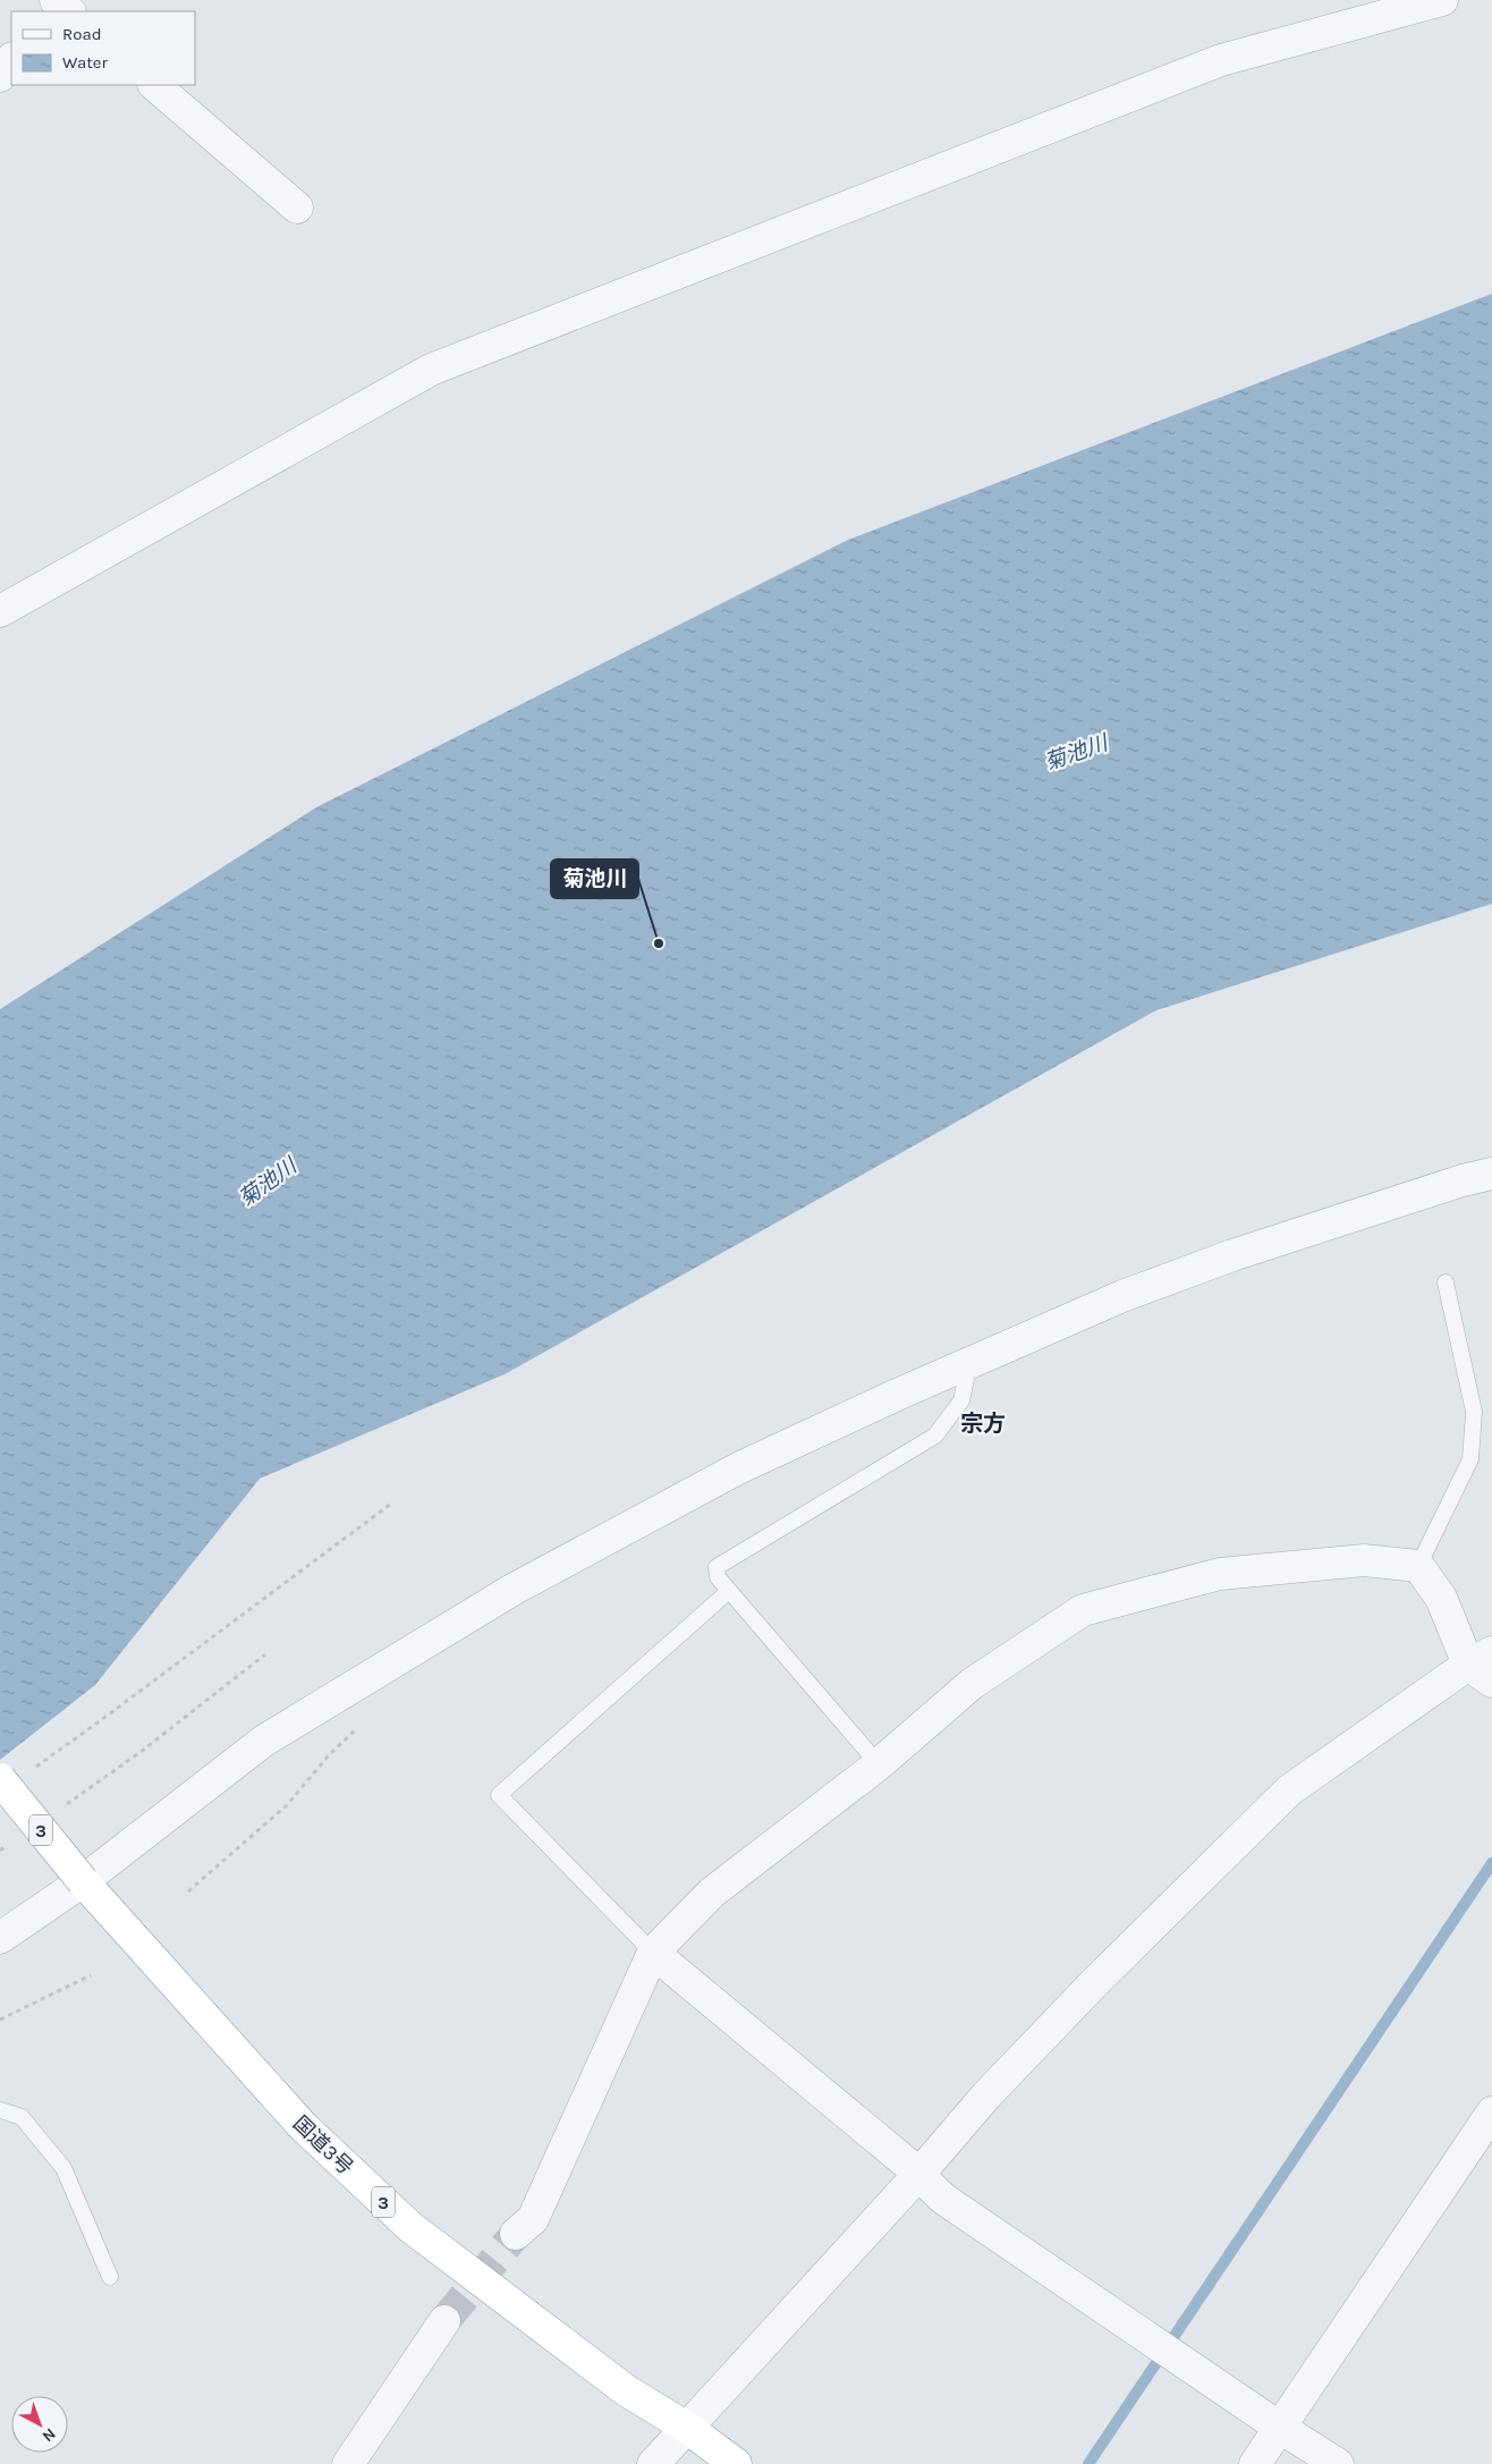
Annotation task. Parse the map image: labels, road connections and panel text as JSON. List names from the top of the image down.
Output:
{
  "streets": {
    "highway": ["3", "国道3号"]
  },
  "districts": ["宗方"],
  "water": ["菊池川"],
  "places": ["菊池川"],
  "legend": ["Road", "Water"],
  "north": "bottom right"
}
